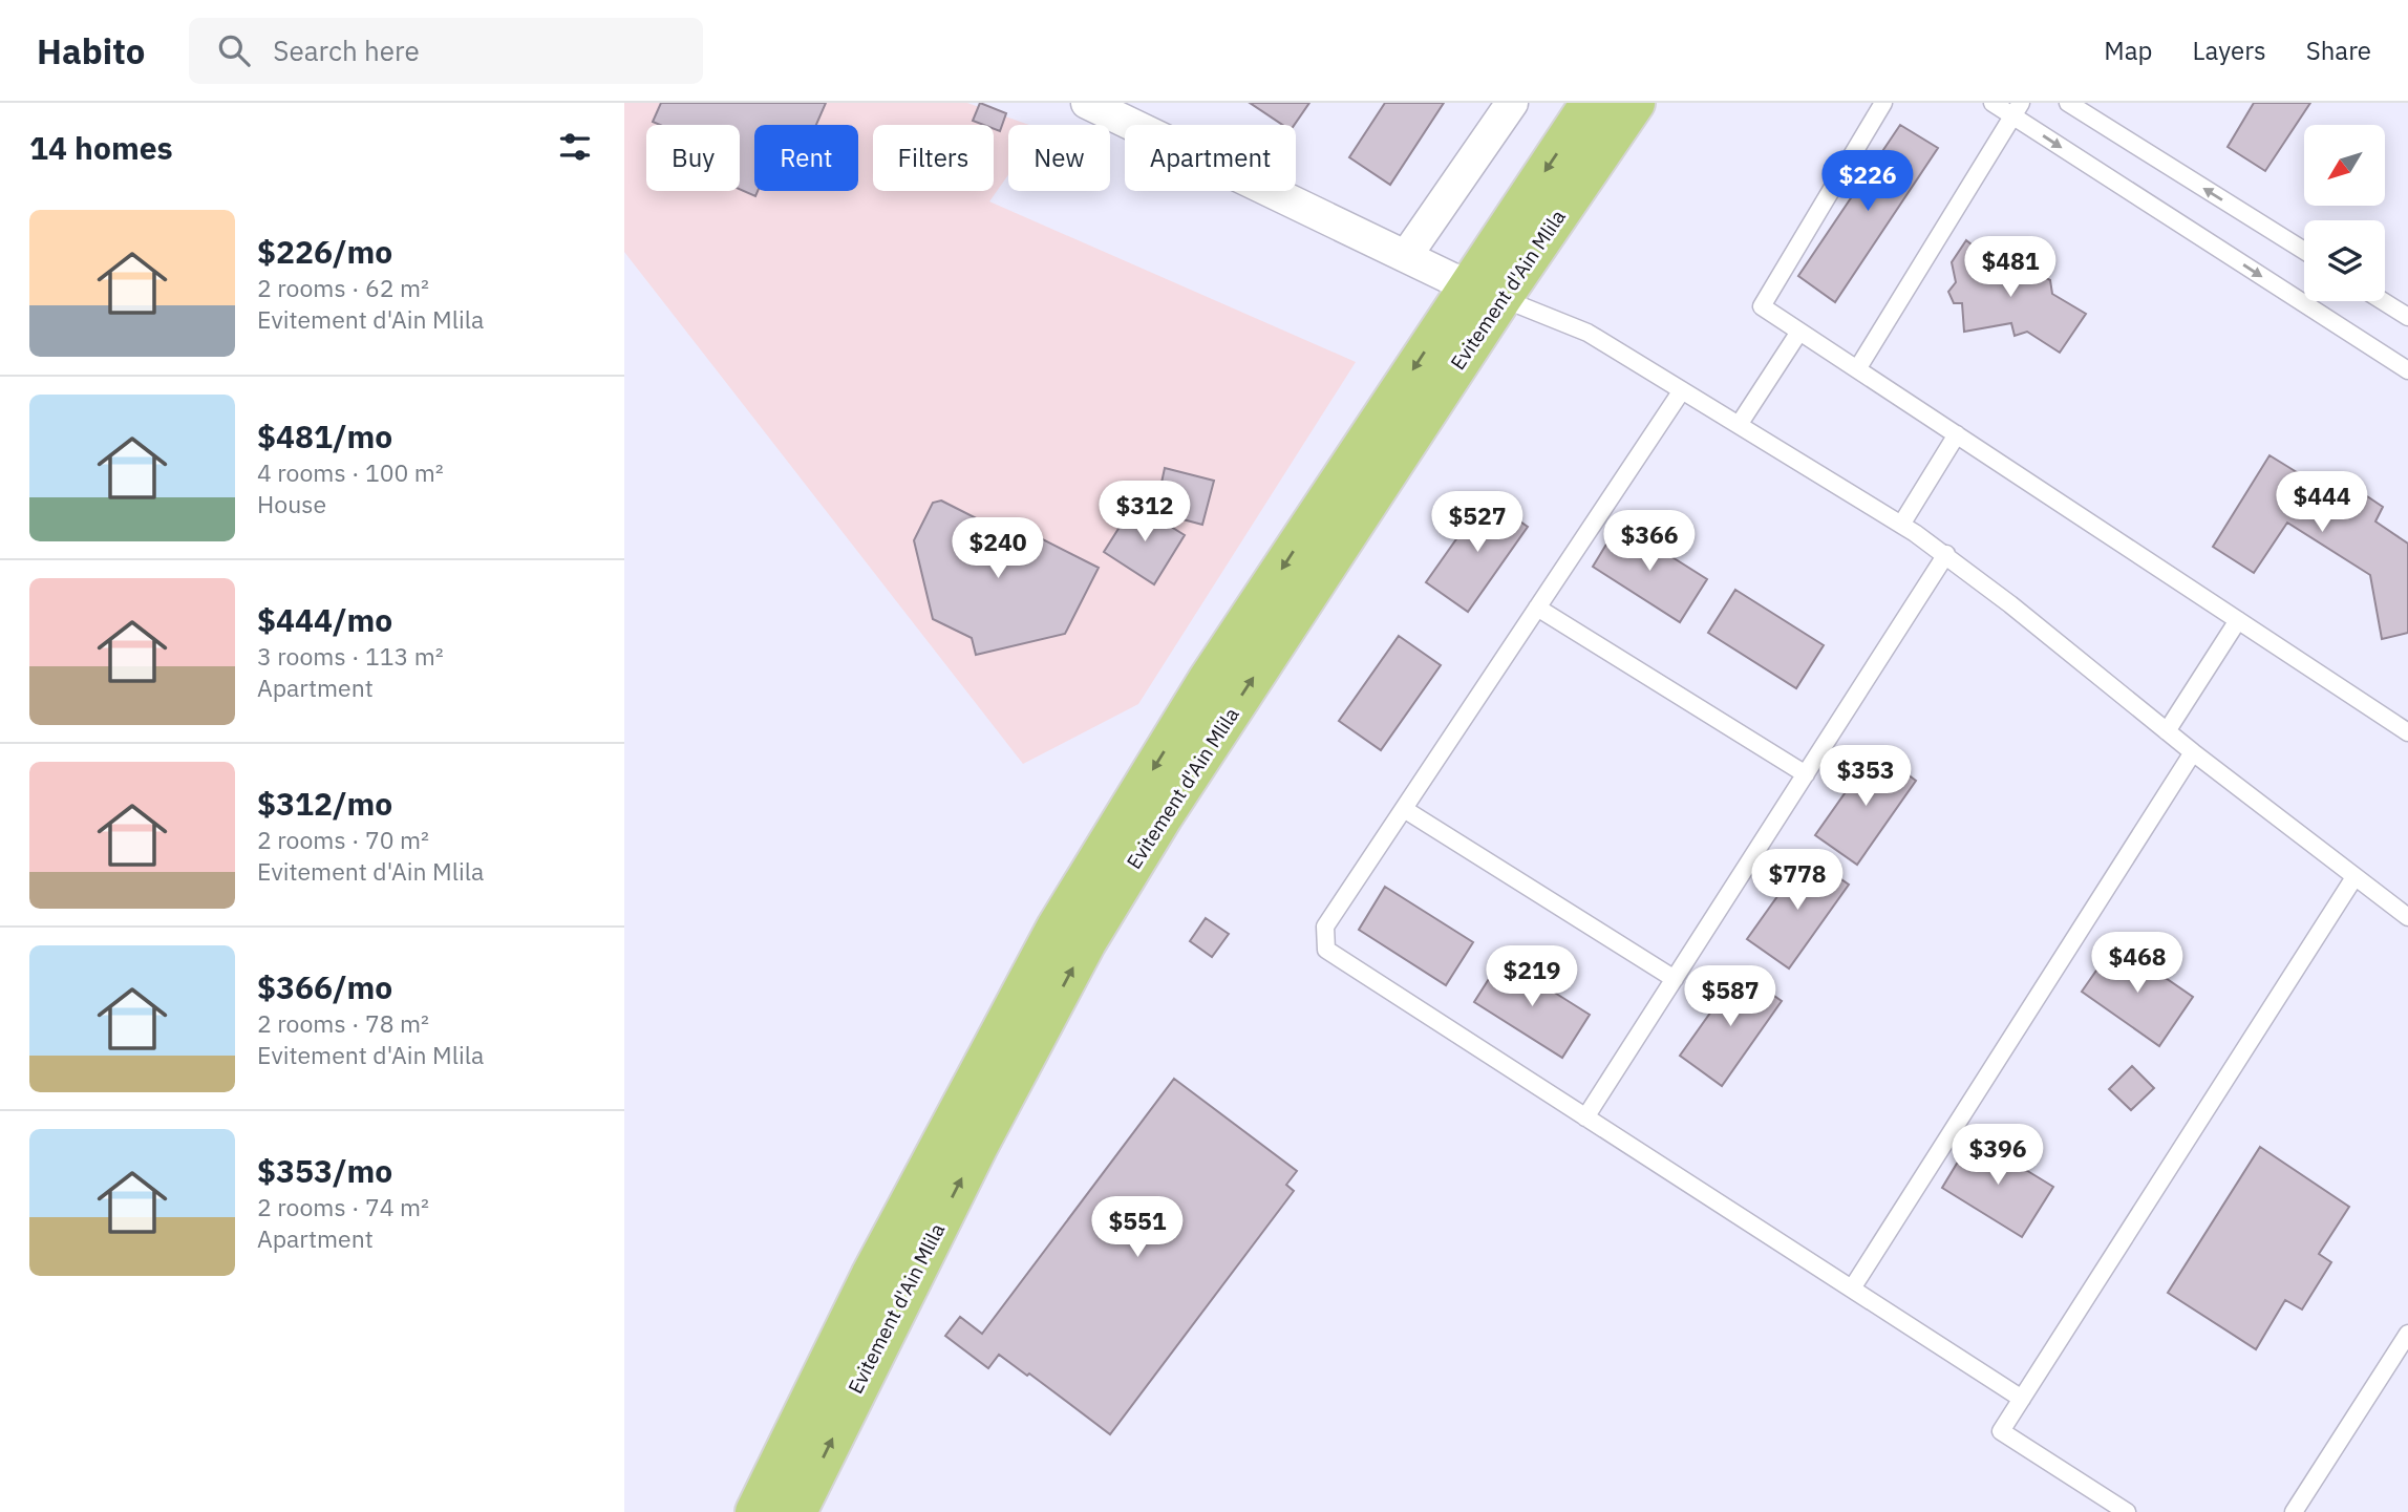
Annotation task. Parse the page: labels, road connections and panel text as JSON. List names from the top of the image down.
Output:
{
  "streets": {
    "highway": ["Evitement d'Ain Mlila"]
  },
  "north": "bottom left",
  "page": {
    "header": "Habito",
    "search": "Search here",
    "nav": ["Map", "Layers", "Share"],
    "heading": "14 homes",
    "chip": [
      "Buy",
      "Rent",
      "Filters",
      "New",
      "Apartment"
    ],
    "price": [
      "$226",
      "$481",
      "$444",
      "$312",
      "$527",
      "$366",
      "$240",
      "$353",
      "$778",
      "$468",
      "$219",
      "$587",
      "$396",
      "$551"
    ],
    "list": [
      {
        "name": "$226/mo",
        "note": "2 rooms · 62 m² · Evitement d'Ain Mlila"
      },
      {
        "name": "$481/mo",
        "note": "4 rooms · 100 m² · House"
      },
      {
        "name": "$444/mo",
        "note": "3 rooms · 113 m² · Apartment"
      },
      {
        "name": "$312/mo",
        "note": "2 rooms · 70 m² · Evitement d'Ain Mlila"
      },
      {
        "name": "$366/mo",
        "note": "2 rooms · 78 m² · Evitement d'Ain Mlila"
      },
      {
        "name": "$353/mo",
        "note": "2 rooms · 74 m² · Apartment"
      }
    ]
  }
}
